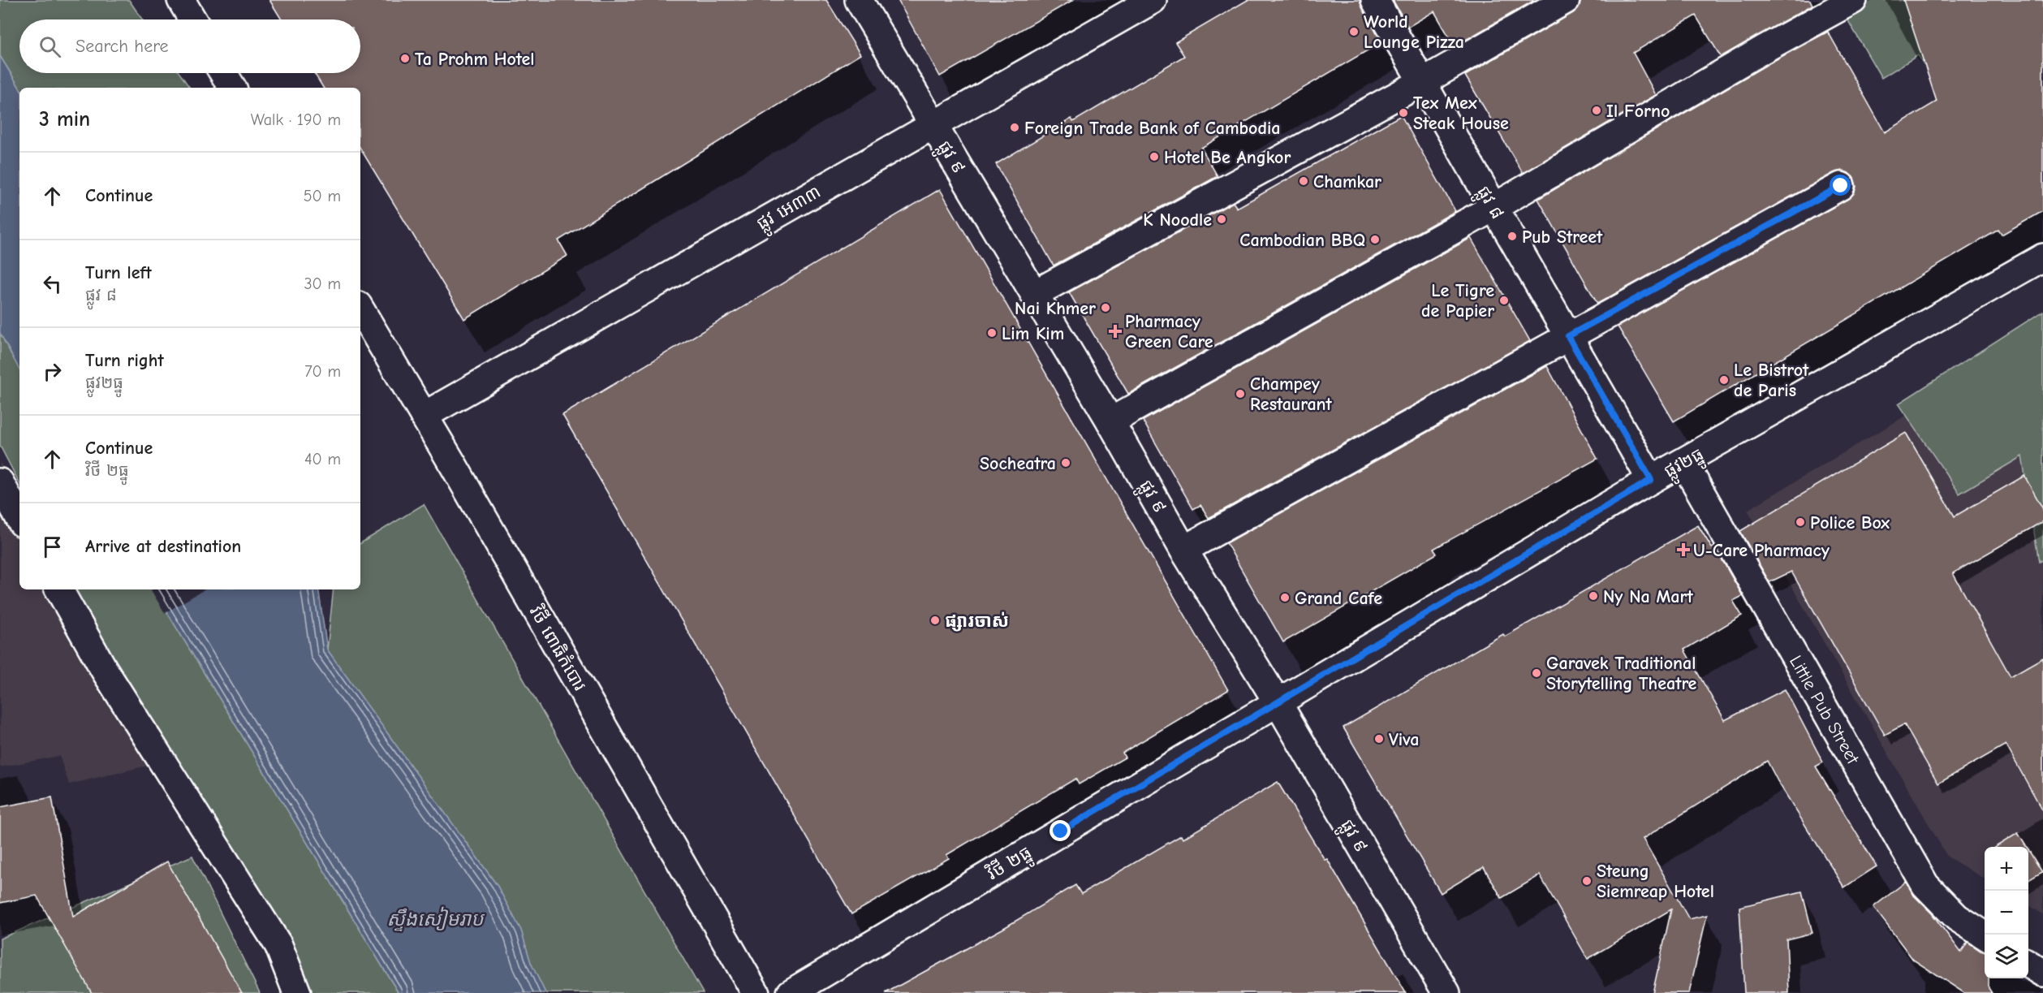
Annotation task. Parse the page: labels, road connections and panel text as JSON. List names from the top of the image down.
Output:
{
  "streets": {
    "street": [
      "ផ្លូវ ៩",
      "ផ្លូវ ៨",
      "ផ្លូវ អេ៣៣",
      "ផ្លូវ២ធ្នូ",
      "វិថី ពោធិកំបោរ",
      "Little Pub Street",
      "វិថី ២ធ្នូ"
    ]
  },
  "crossings": [
    ["ផ្លូវ ៩", "ផ្លូវ អេ៣៣"],
    ["ផ្លូវ ៩", "ផ្លូវ២ធ្នូ"],
    ["ផ្លូវ ៩", "វិថី ២ធ្នូ"],
    ["ផ្លូវ ៨", "ផ្លូវ២ធ្នូ"],
    ["ផ្លូវ អេ៣៣", "វិថី ពោធិកំបោរ"],
    ["ផ្លូវ២ធ្នូ", "Little Pub Street"],
    ["ផ្លូវ២ធ្នូ", "វិថី ២ធ្នូ"]
  ],
  "water": ["ស្ទឹងសៀមរាប"],
  "places": {
    "other": [
      "World Lounge Pizza",
      "Ta Prohm Hotel",
      "Il Forno",
      "Tex Mex Steak House",
      "Foreign Trade Bank of Cambodia",
      "Hotel Be Angkor",
      "Chamkar",
      "K Noodle",
      "Pub Street",
      "Cambodian BBQ",
      "Le Tigre de Papier",
      "Nai Khmer",
      "Lim Kim",
      "Le Bistrot de Paris",
      "Champey Restaurant",
      "Socheatra",
      "Police Box",
      "Ny Na Mart",
      "Grand Cafe",
      "ផ្សារចាស់",
      "Garavek Traditional Storytelling Theatre",
      "Viva",
      "Steung Siemreap Hotel"
    ],
    "health": ["Pharmacy Green Care", "U-Care Pharmacy"]
  },
  "page": {
    "search": "Search here",
    "heading": ["3 min", "Walk · 190 m"],
    "list": [
      ["Continue", "50 m"],
      ["Turn left", "ផ្លូវ ៨", "30 m"],
      ["Turn right", "ផ្លូវ២ធ្នូ", "70 m"],
      ["Continue", "វិថី ២ធ្នូ", "40 m"],
      "Arrive at destination"
    ],
    "map_buttons": ["+", "−"]
  }
}
